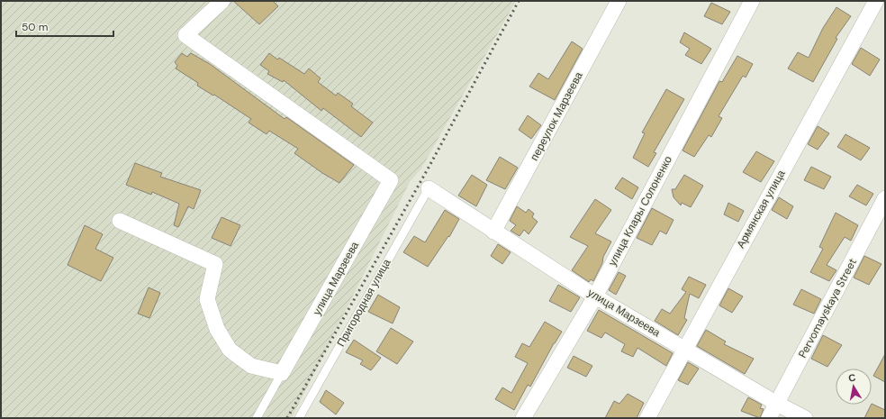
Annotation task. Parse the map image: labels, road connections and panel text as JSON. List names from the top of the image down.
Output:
{
  "streets": {
    "street": [
      "переулок Марзеева",
      "Армянская улица",
      "улица Клары Солоненко",
      "улица Марзеева",
      "Pervomayskaya Street"
    ],
    "lane": ["Пригородная улица"]
  },
  "crossings": [
    ["переулок Марзеева", "улица Марзеева"],
    ["Армянская улица", "улица Марзеева"],
    ["улица Клары Солоненко", "улица Марзеева"],
    ["улица Марзеева", "Пригородная улица"],
    ["улица Марзеева", "Pervomayskaya Street"]
  ],
  "scale_bar": "50 m",
  "north": "top"
}
